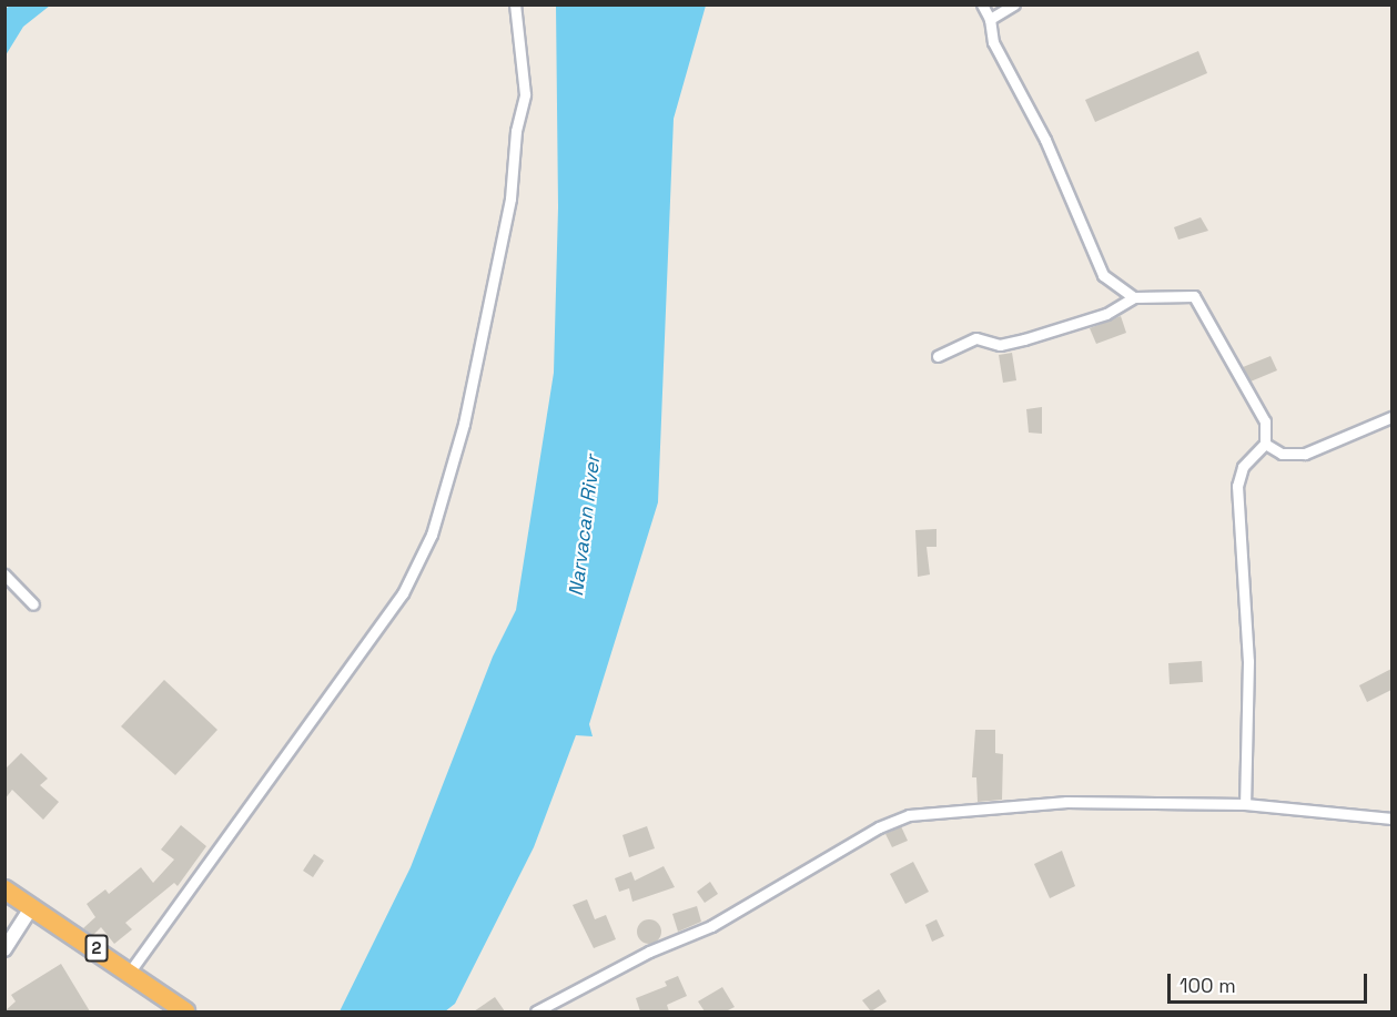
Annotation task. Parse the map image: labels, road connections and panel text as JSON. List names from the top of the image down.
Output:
{
  "streets": {
    "highway": ["2"]
  },
  "water": ["Narvacan River"],
  "scale_bar": "100 m"
}
